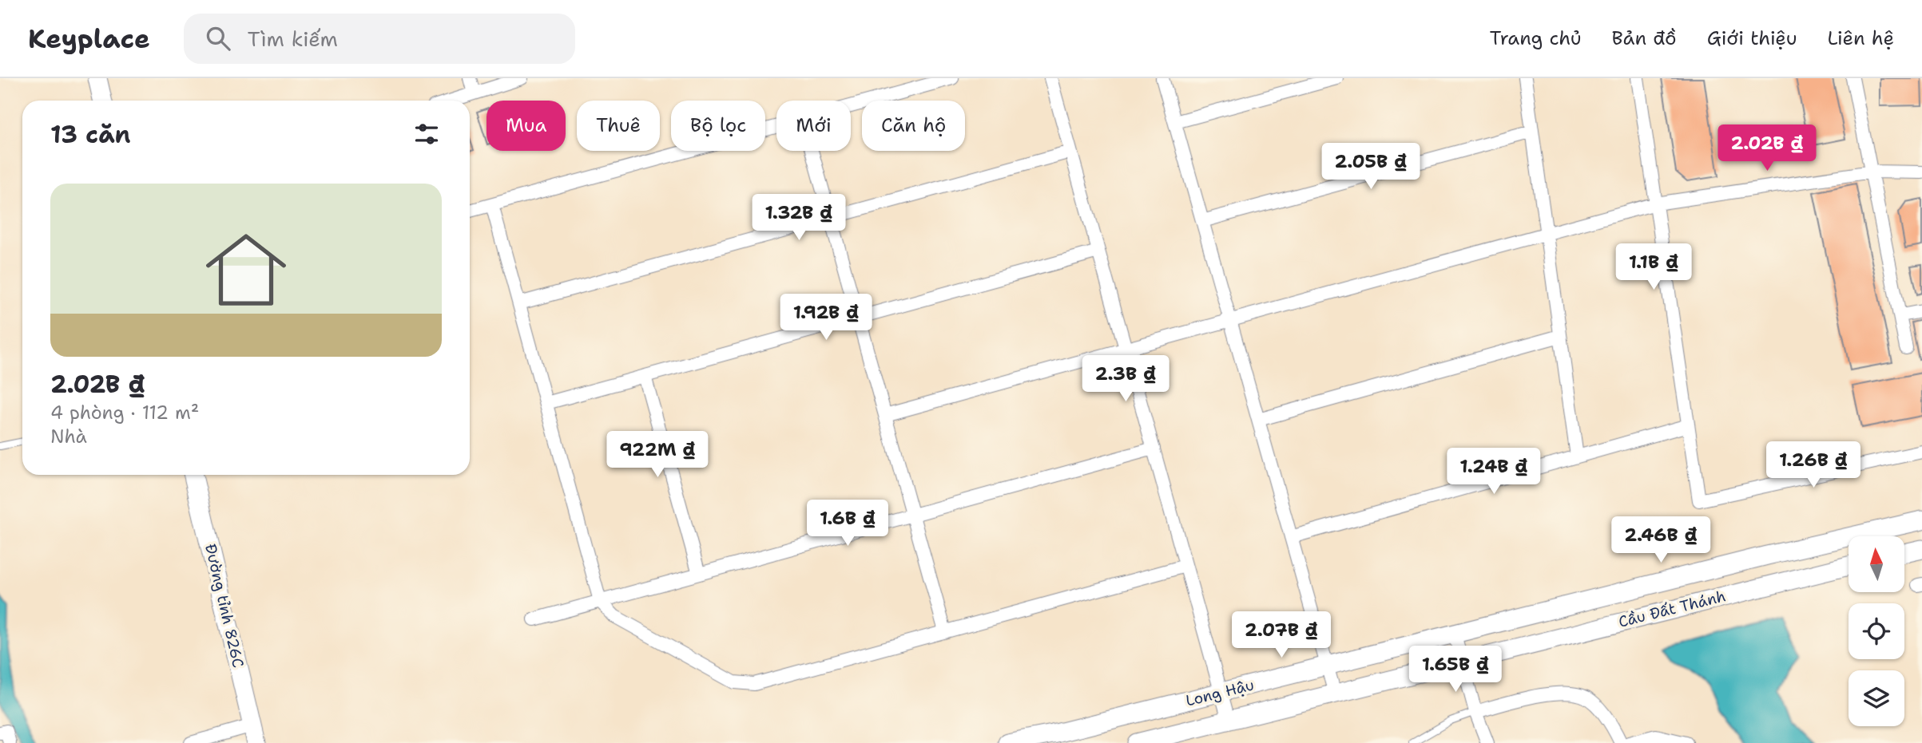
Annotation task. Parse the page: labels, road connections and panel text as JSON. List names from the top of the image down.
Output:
{
  "streets": {
    "main road": ["Đường tỉnh 826C", "Cầu Đất Thánh", "Long Hậu"]
  },
  "crossings": [
    ["Cầu Đất Thánh", "Long Hậu"]
  ],
  "north": "top",
  "page": {
    "header": "Keyplace",
    "search": "Tìm kiếm",
    "nav": [
      "Trang chủ",
      "Bản đồ",
      "Giới thiệu",
      "Liên hệ"
    ],
    "chip": [
      "Mua",
      "Thuê",
      "Bộ lọc",
      "Mới",
      "Căn hộ"
    ],
    "heading": "13 căn",
    "price": [
      "2.02B ₫",
      "2.05B ₫",
      "1.32B ₫",
      "1.1B ₫",
      "1.92B ₫",
      "2.3B ₫",
      "922M ₫",
      "1.26B ₫",
      "1.24B ₫",
      "1.6B ₫",
      "2.46B ₫",
      "2.07B ₫",
      "1.65B ₫"
    ],
    "list": [
      {
        "name": "2.02B ₫",
        "note": "4 phòng · 112 m² · Nhà"
      }
    ]
  }
}
